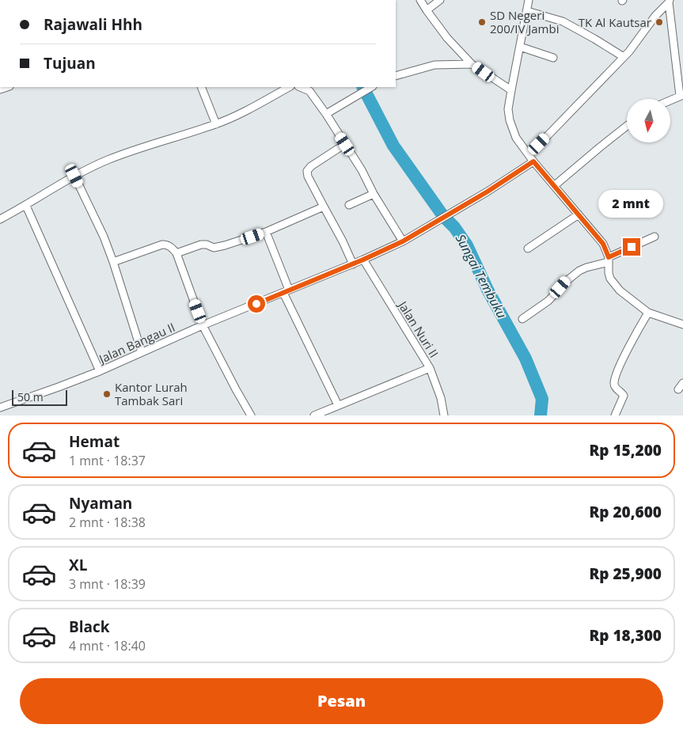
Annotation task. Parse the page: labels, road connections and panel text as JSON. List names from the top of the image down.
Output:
{
  "streets": {
    "street": ["Jalan Nuri II", "Jalan Bangau II"]
  },
  "crossings": [
    ["Jalan Nuri II", "Jalan Bangau II"]
  ],
  "water": ["Sungai Tembuku"],
  "places": ["SD Negeri 200/IV Jambi", "TK Al Kautsar", "Kantor Lurah Tambak Sari"],
  "scale_bar": "50 m",
  "north": "bottom",
  "page": {
    "banner": ["Rajawali Hhh", "Tujuan"],
    "bubble": "2 mnt",
    "scale": "50 m",
    "list": [
      {
        "name": "Hemat",
        "note": "1 mnt · 18:37",
        "value": "Rp 15,200"
      },
      {
        "name": "Nyaman",
        "note": "2 mnt · 18:38",
        "value": "Rp 20,600"
      },
      {
        "name": "XL",
        "note": "3 mnt · 18:39",
        "value": "Rp 25,900"
      },
      {
        "name": "Black",
        "note": "4 mnt · 18:40",
        "value": "Rp 18,300"
      }
    ],
    "buttons": "Pesan"
  }
}
